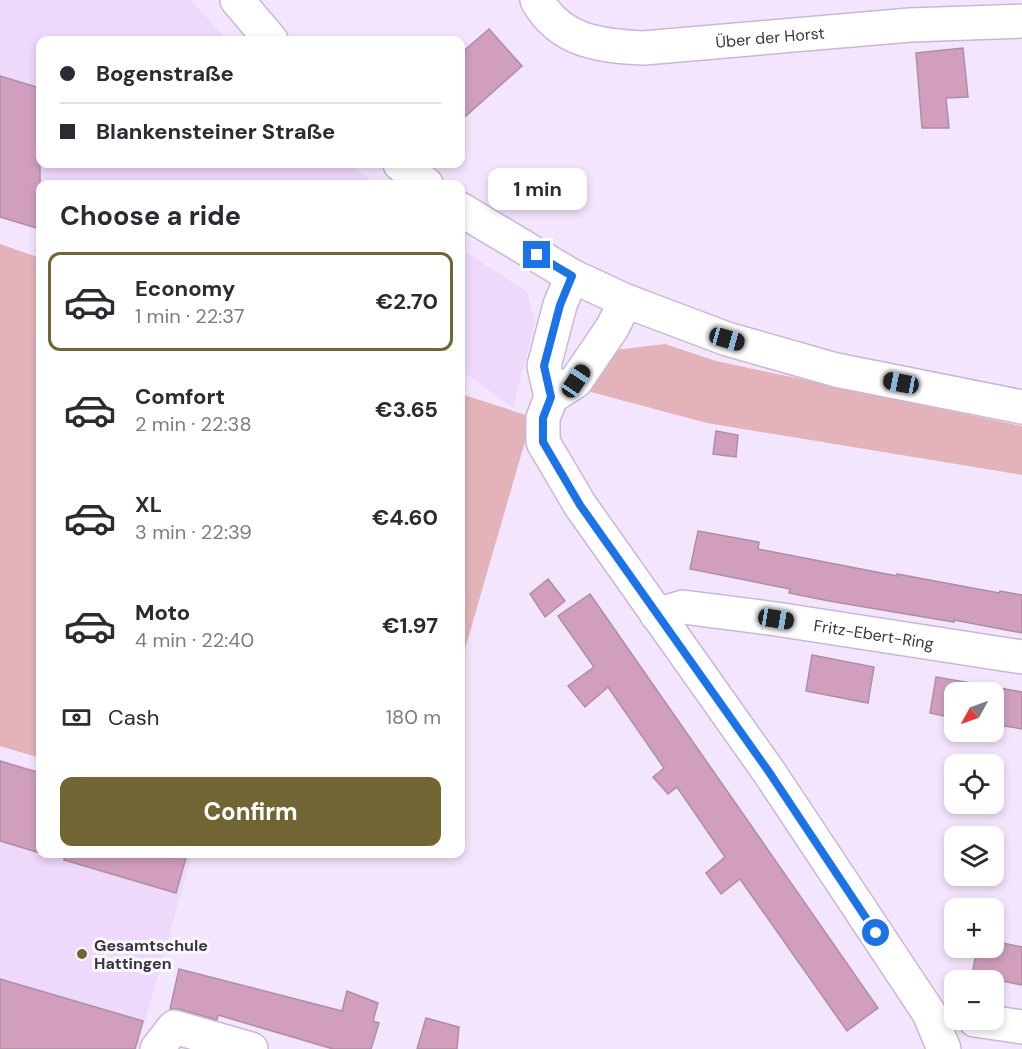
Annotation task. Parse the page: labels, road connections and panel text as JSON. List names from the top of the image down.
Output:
{
  "streets": {
    "street": ["Über der Horst", "Fritz-Ebert-Ring"]
  },
  "places": ["Gesamtschule Hattingen"],
  "north": "bottom left",
  "page": {
    "banner": ["Bogenstraße", "Blankensteiner Straße"],
    "bubble": "1 min",
    "heading": "Choose a ride",
    "list": [
      {
        "name": "Economy",
        "note": "1 min · 22:37",
        "value": "€2.70"
      },
      {
        "name": "Comfort",
        "note": "2 min · 22:38",
        "value": "€3.65"
      },
      {
        "name": "XL",
        "note": "3 min · 22:39",
        "value": "€4.60"
      },
      {
        "name": "Moto",
        "note": "4 min · 22:40",
        "value": "€1.97"
      }
    ],
    "map_buttons": ["+", "−"],
    "pay": ["Cash", "180 m"],
    "buttons": "Confirm"
  }
}
